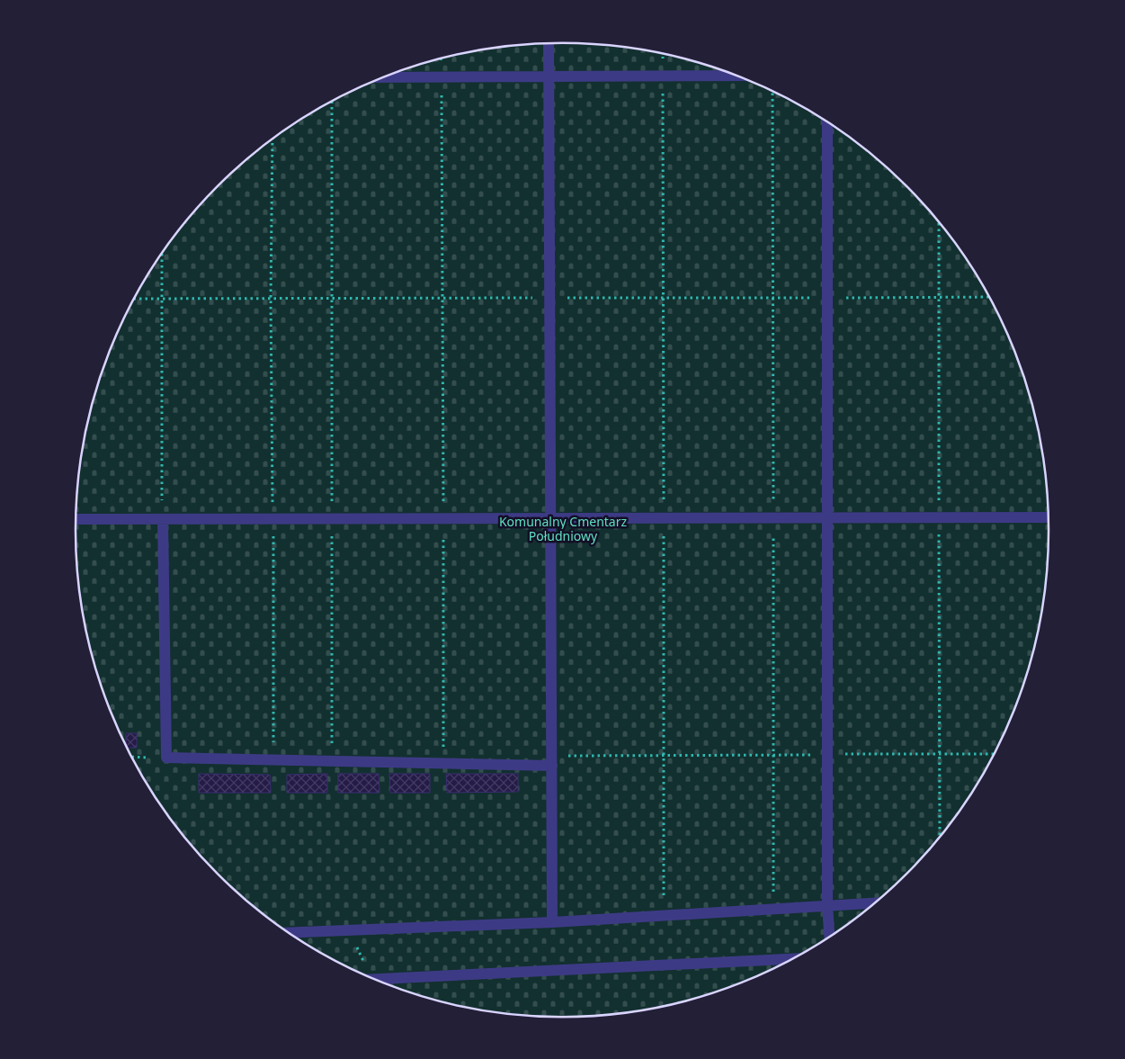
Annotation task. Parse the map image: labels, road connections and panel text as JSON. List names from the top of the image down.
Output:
{
  "parks": ["Komunalny Cmentarz Południowy"]
}
